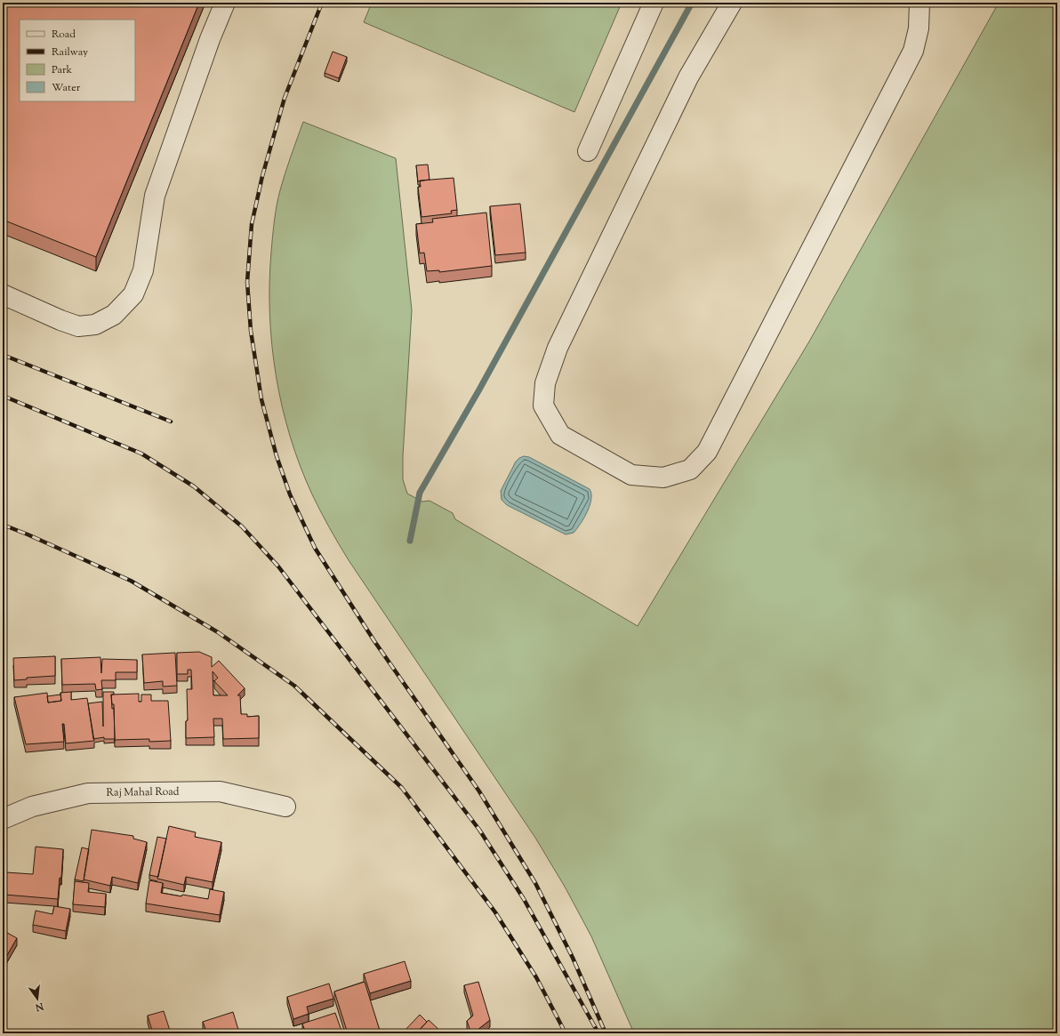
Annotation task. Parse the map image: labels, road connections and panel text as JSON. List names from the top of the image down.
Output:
{
  "streets": {
    "street": ["Raj Mahal Road"]
  },
  "legend": [
    "Road",
    "Railway",
    "Park",
    "Water"
  ],
  "north": "bottom"
}
